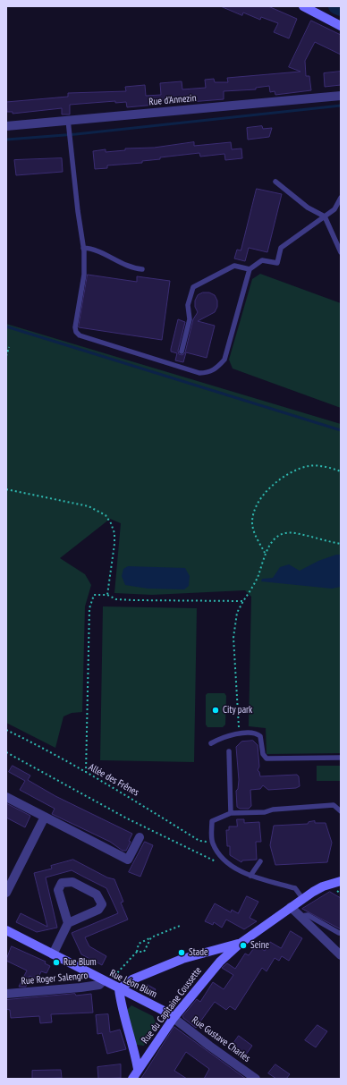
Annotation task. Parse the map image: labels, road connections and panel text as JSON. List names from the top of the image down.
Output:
{
  "streets": {
    "street": [
      "Rue d'Annezin",
      "Rue Roger Salengro",
      "Rue Léon Blum",
      "Rue du Capitaine Coussette",
      "Rue Gustave Charles"
    ],
    "path": ["Allée des Frênes"]
  },
  "crossings": [
    ["Rue Roger Salengro", "Rue Léon Blum"],
    ["Rue Léon Blum", "Rue du Capitaine Coussette"],
    ["Rue Léon Blum", "Rue Gustave Charles"],
    ["Rue du Capitaine Coussette", "Rue Gustave Charles"]
  ],
  "places": [
    "City park",
    "Seine",
    "Stade",
    "Rue Blum"
  ]
}
